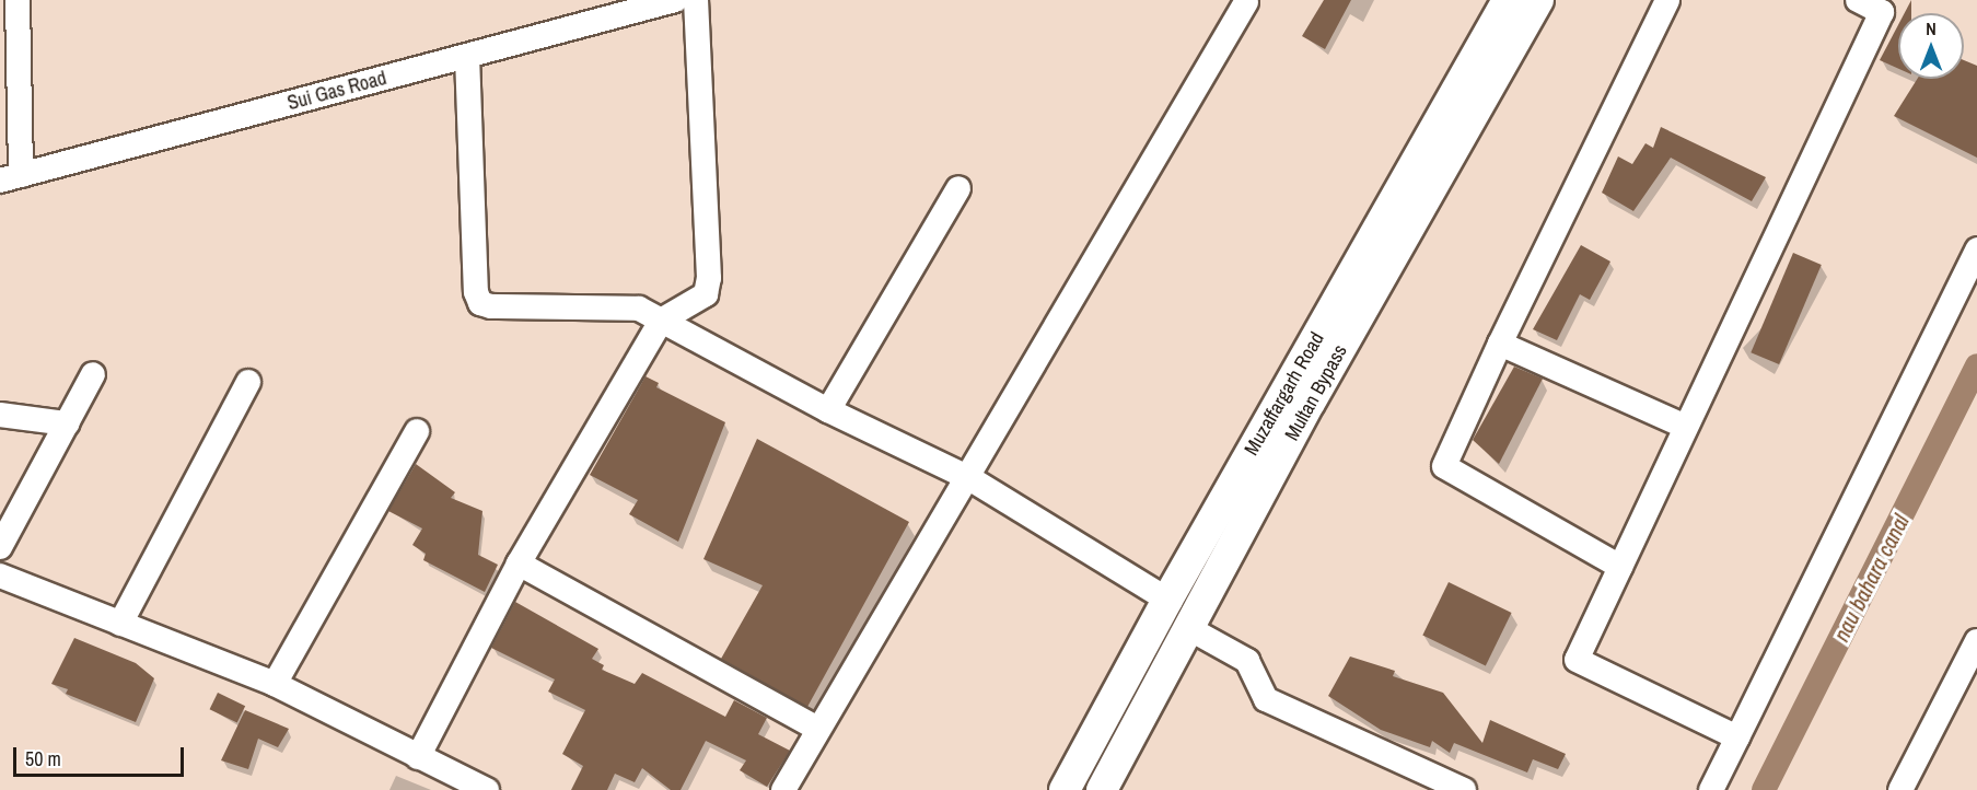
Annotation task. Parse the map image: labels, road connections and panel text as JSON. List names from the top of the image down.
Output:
{
  "streets": {
    "main road": ["Multan Bypass", "Muzaffargarh Road"],
    "street": ["Sui Gas Road"]
  },
  "water": ["nau bahara canal"],
  "scale_bar": "50 m",
  "north": "top"
}
